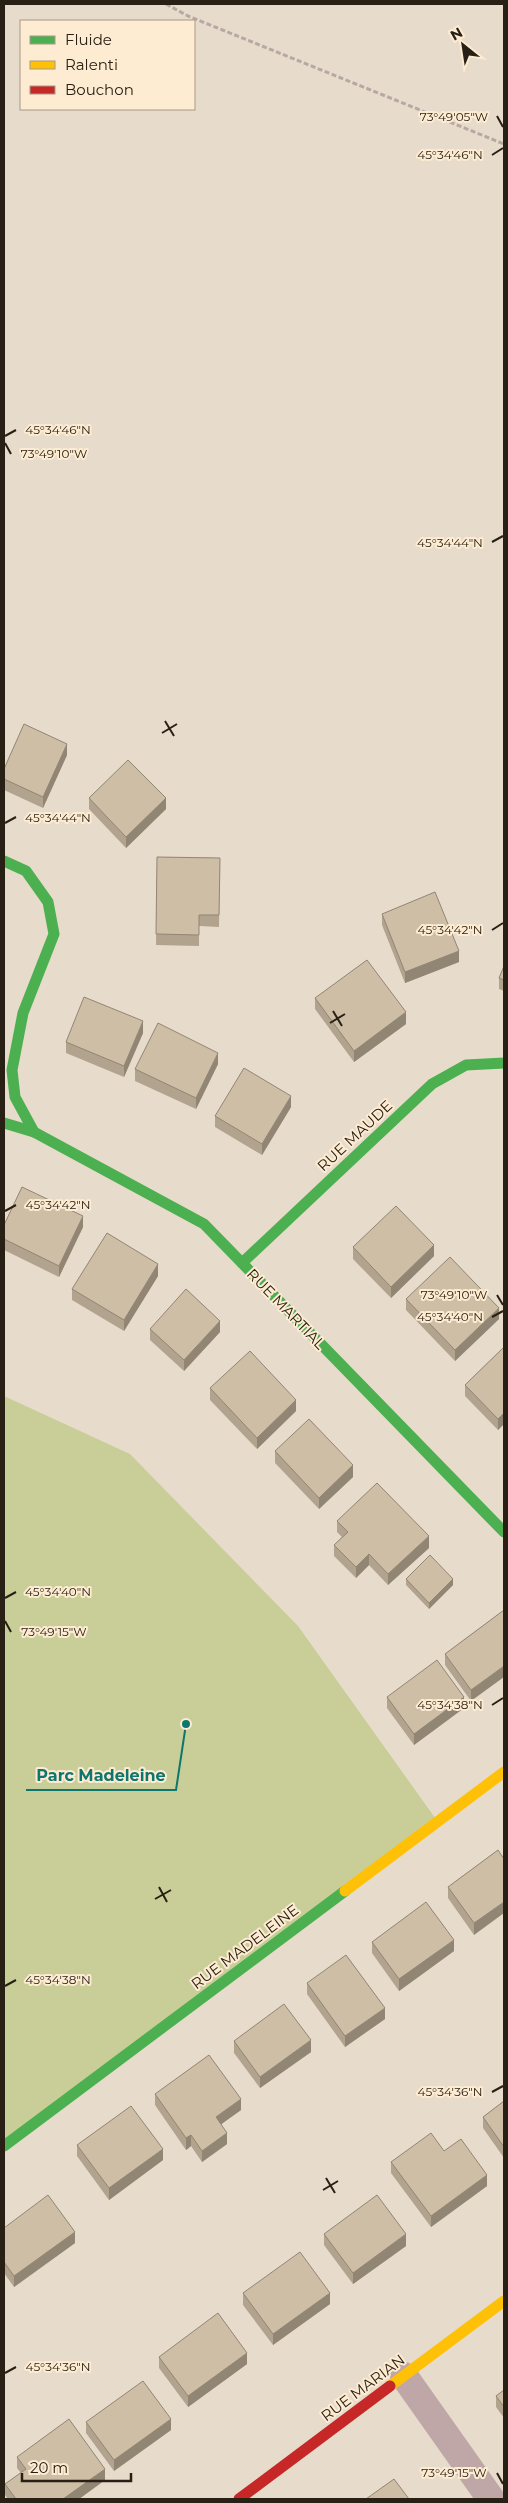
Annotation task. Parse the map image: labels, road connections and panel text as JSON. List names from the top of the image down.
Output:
{
  "streets": {
    "street": [
      "RUE MAUDE",
      "RUE MARTIAL",
      "RUE MADELEINE",
      "RUE MARIAN"
    ]
  },
  "crossings": [
    ["RUE MAUDE", "RUE MARTIAL"]
  ],
  "places": ["Parc Madeleine"],
  "legend": ["Fluide", "Ralenti", "Bouchon"],
  "scale_bar": "20 m",
  "north": "top left",
  "coordinates": [
    "73°49'05\"W",
    "45°34'46\"N",
    "73°49'10\"W",
    "45°34'44\"N",
    "45°34'42\"N",
    "45°34'40\"N",
    "73°49'15\"W",
    "45°34'38\"N",
    "45°34'36\"N"
  ]
}
